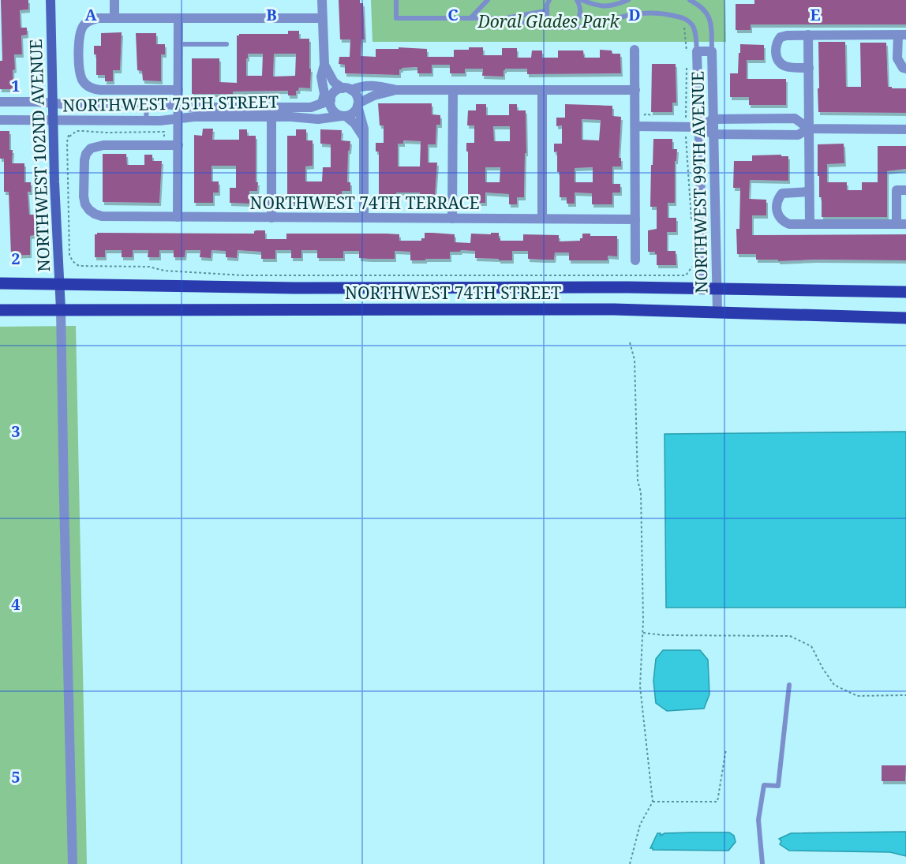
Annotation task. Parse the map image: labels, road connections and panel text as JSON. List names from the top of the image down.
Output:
{
  "streets": {
    "main road": ["NORTHWEST 74TH STREET"],
    "street": [
      "NORTHWEST 75TH STREET",
      "NORTHWEST 102ND AVENUE",
      "NORTHWEST 99TH AVENUE",
      "NORTHWEST 74TH TERRACE"
    ]
  },
  "crossings": [
    ["NORTHWEST 75TH STREET", "NORTHWEST 102ND AVENUE"],
    ["NORTHWEST 102ND AVENUE", "NORTHWEST 74TH STREET"],
    ["NORTHWEST 99TH AVENUE", "NORTHWEST 74TH STREET"]
  ],
  "parks": ["Doral Glades Park"],
  "grid": {
    "columns": [
      "A",
      "B",
      "C",
      "D",
      "E"
    ],
    "rows": [
      "1",
      "2",
      "3",
      "4",
      "5"
    ]
  }
}
